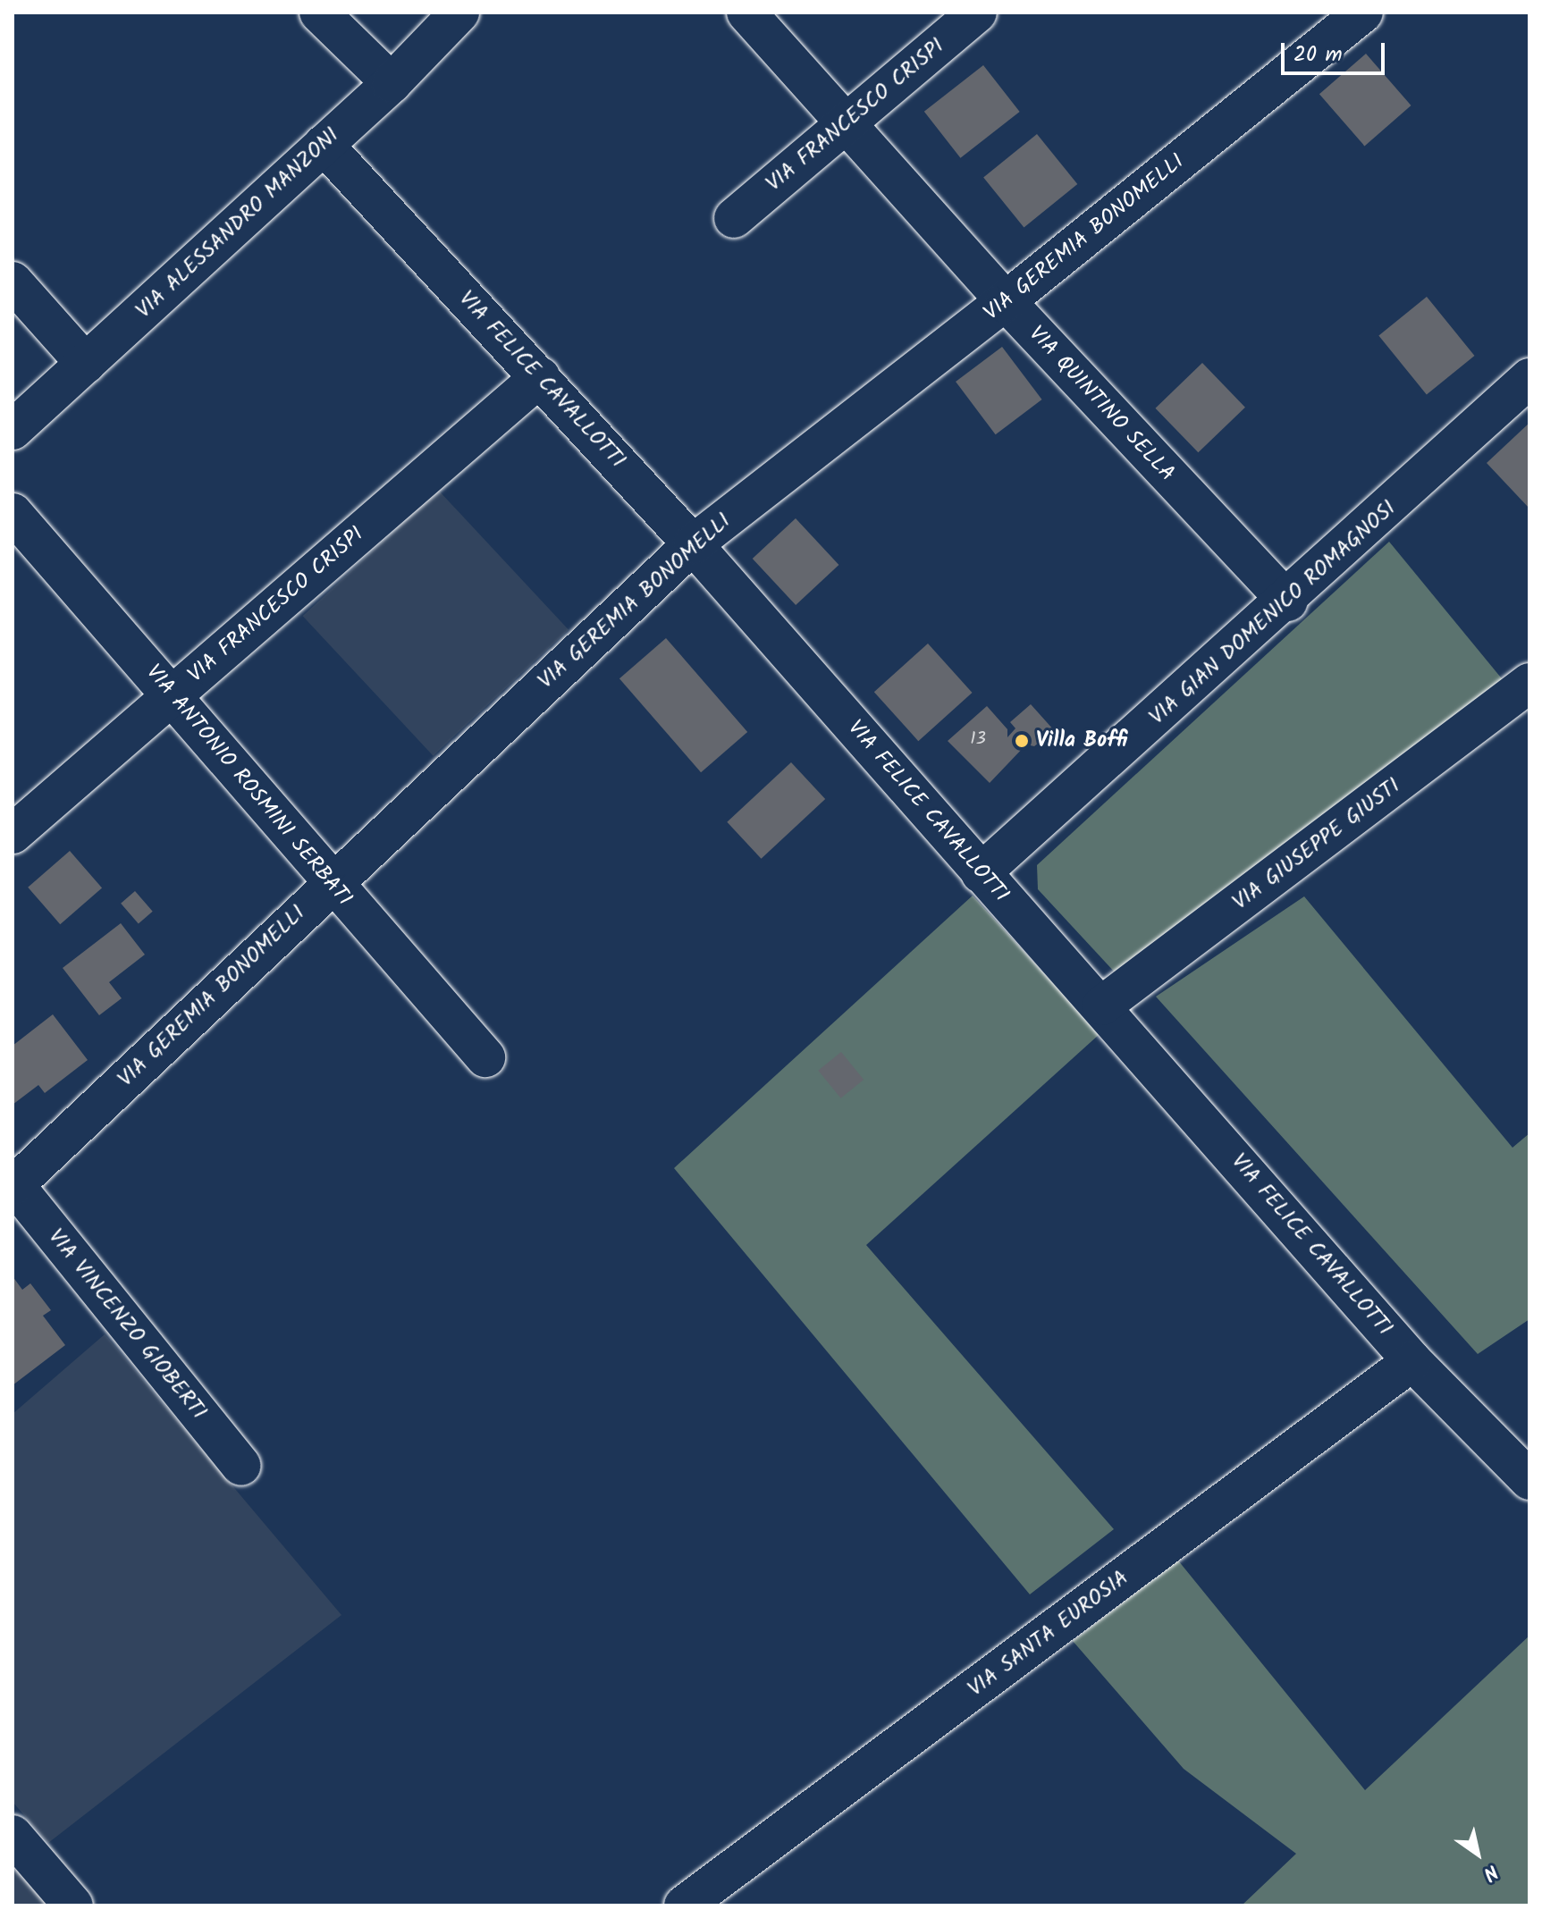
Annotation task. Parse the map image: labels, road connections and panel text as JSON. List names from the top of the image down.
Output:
{
  "streets": {
    "street": [
      "VIA FRANCESCO CRISPI",
      "VIA ALESSANDRO MANZONI",
      "VIA GEREMIA BONOMELLI",
      "VIA FELICE CAVALLOTTI",
      "VIA QUINTINO SELLA",
      "VIA GIAN DOMENICO ROMAGNOSI",
      "VIA ANTONIO ROSMINI SERBATI",
      "VIA GIUSEPPE GIUSTI",
      "VIA VINCENZO GIOBERTI",
      "VIA SANTA EUROSIA"
    ]
  },
  "crossings": [
    ["VIA FRANCESCO CRISPI", "VIA FELICE CAVALLOTTI"],
    ["VIA FRANCESCO CRISPI", "VIA QUINTINO SELLA"],
    ["VIA FRANCESCO CRISPI", "VIA ANTONIO ROSMINI SERBATI"],
    ["VIA ALESSANDRO MANZONI", "VIA FELICE CAVALLOTTI"],
    ["VIA GEREMIA BONOMELLI", "VIA FELICE CAVALLOTTI"],
    ["VIA GEREMIA BONOMELLI", "VIA QUINTINO SELLA"],
    ["VIA GEREMIA BONOMELLI", "VIA ANTONIO ROSMINI SERBATI"],
    ["VIA GEREMIA BONOMELLI", "VIA VINCENZO GIOBERTI"],
    ["VIA FELICE CAVALLOTTI", "VIA GIAN DOMENICO ROMAGNOSI"],
    ["VIA FELICE CAVALLOTTI", "VIA GIUSEPPE GIUSTI"],
    ["VIA FELICE CAVALLOTTI", "VIA SANTA EUROSIA"],
    ["VIA QUINTINO SELLA", "VIA GIAN DOMENICO ROMAGNOSI"]
  ],
  "places": ["Villa Boffi"],
  "house_numbers": ["13"],
  "scale_bar": "20 m",
  "north": "bottom right"
}
